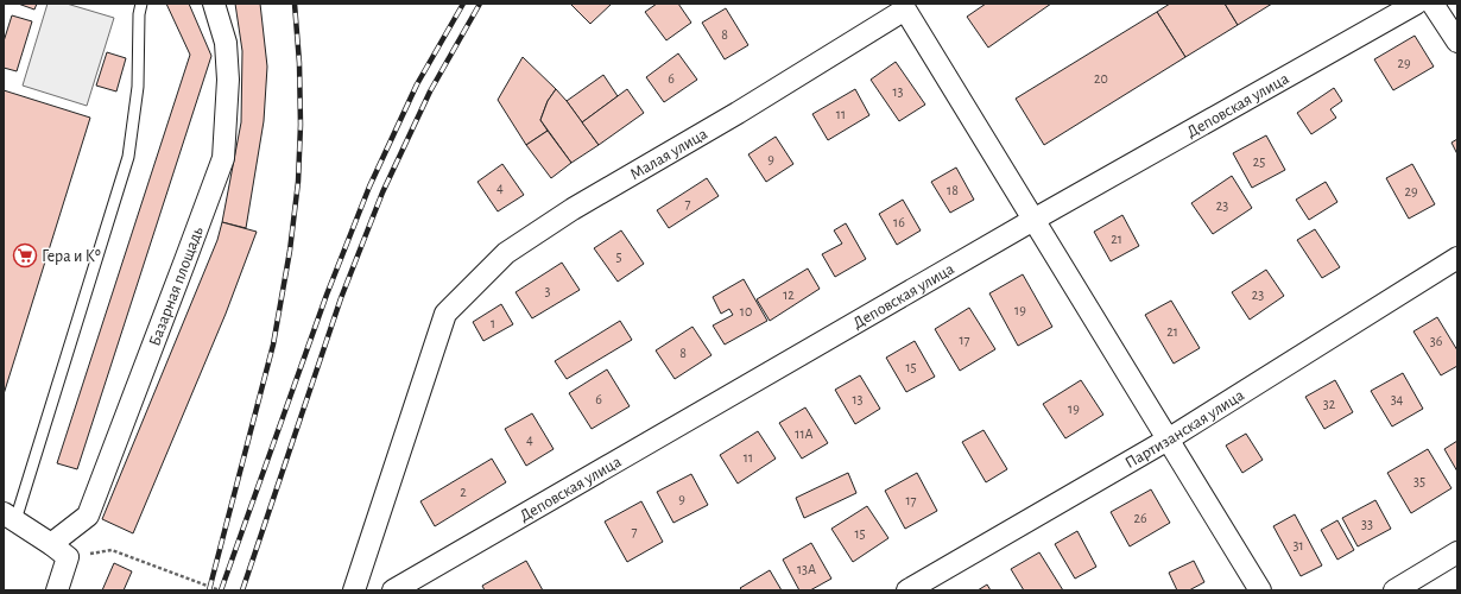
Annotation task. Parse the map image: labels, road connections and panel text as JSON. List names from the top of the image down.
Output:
{
  "streets": {
    "street": [
      "Деповская улица",
      "Малая улица",
      "Базарная площадь",
      "Партизанская улица"
    ]
  },
  "crossings": [
    ["Деповская улица", "Малая улица"]
  ],
  "places": {
    "supermarket": ["Гера и К⁰"]
  },
  "house_numbers": [
    "8",
    "29",
    "6",
    "20",
    "13",
    "11",
    "9",
    "25",
    "4",
    "18",
    "29",
    "7",
    "23",
    "16",
    "21",
    "5",
    "3",
    "12",
    "23",
    "19",
    "10",
    "1",
    "21",
    "17",
    "36",
    "8",
    "15",
    "6",
    "13",
    "34",
    "32",
    "19",
    "11А",
    "4",
    "11",
    "35",
    "2",
    "9",
    "17",
    "26",
    "33",
    "7",
    "15",
    "31",
    "13А"
  ]
}
